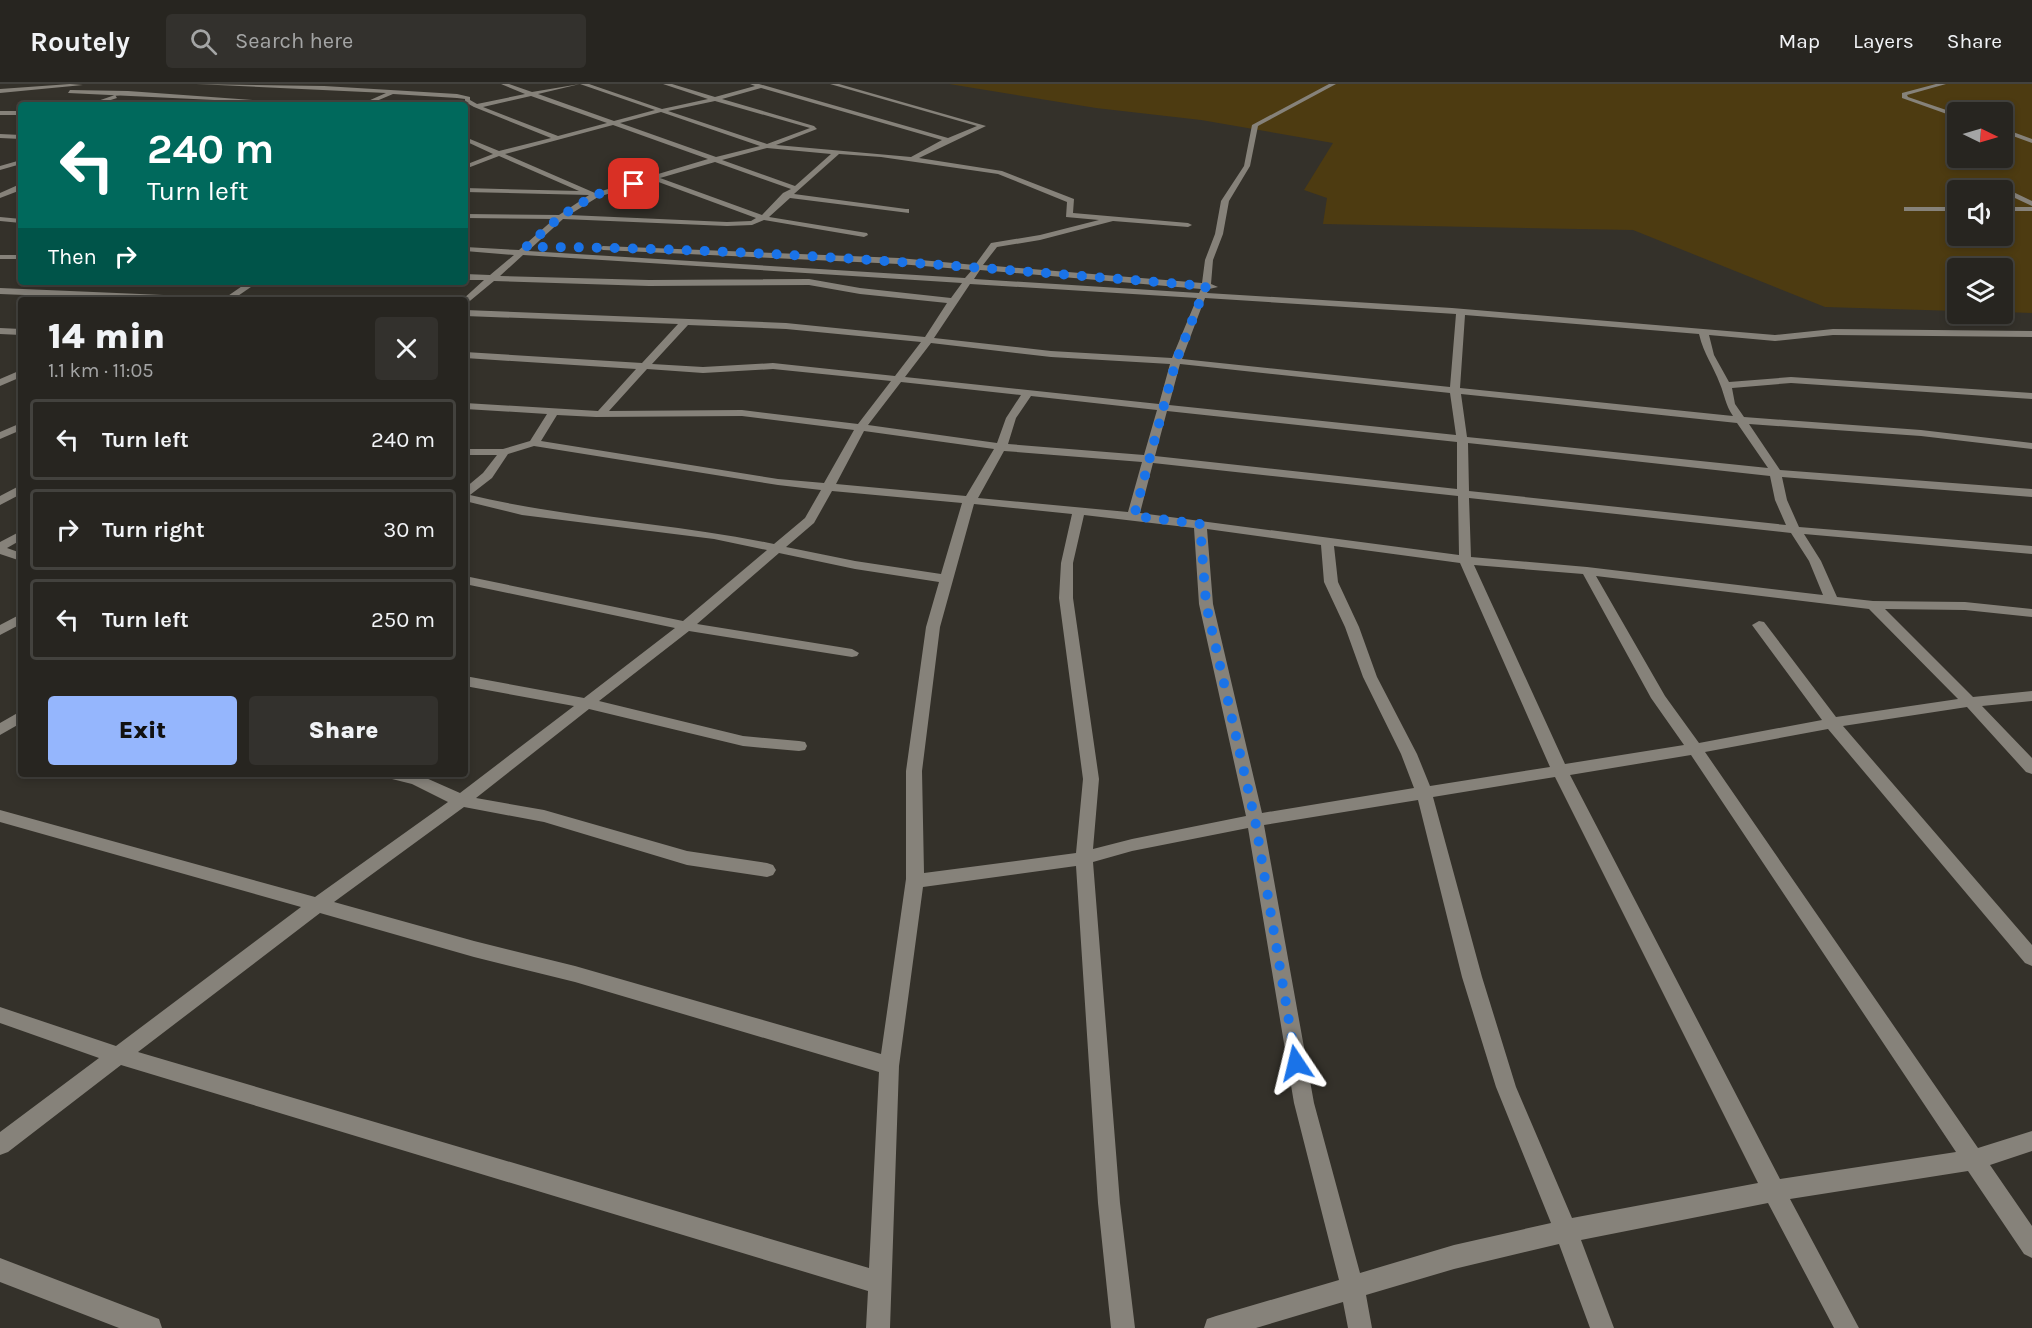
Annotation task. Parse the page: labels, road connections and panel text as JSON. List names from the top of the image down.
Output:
{
  "north": "right",
  "page": {
    "header": "Routely",
    "search": "Search here",
    "nav": ["Map", "Layers", "Share"],
    "turn": ["240 m", "Turn left"],
    "then": "Then",
    "heading": ["14 min", "1.1 km · 11:05"],
    "list": [
      {
        "name": "Turn left",
        "value": "240 m"
      },
      {
        "name": "Turn right",
        "value": "30 m"
      },
      {
        "name": "Turn left",
        "value": "250 m"
      }
    ],
    "buttons": ["Exit", "Share"]
  }
}
